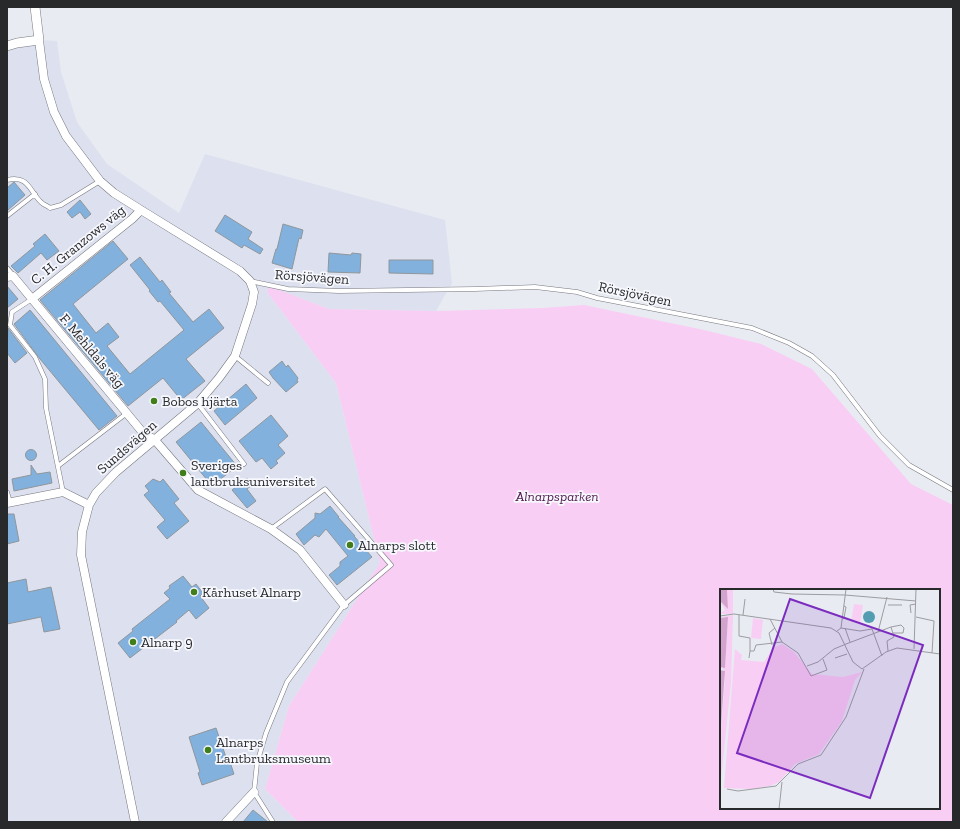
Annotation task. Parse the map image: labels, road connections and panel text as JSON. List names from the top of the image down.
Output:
{
  "streets": {
    "street": ["C. H. Granzows väg", "F. Mehldals väg", "Sundsvägen"],
    "lane": ["Rörsjövägen"]
  },
  "crossings": [
    ["C. H. Granzows väg", "F. Mehldals väg"],
    ["Rörsjövägen", "Sundsvägen"],
    ["F. Mehldals väg", "Sundsvägen"]
  ],
  "parks": ["Alnarpsparken"],
  "places": [
    "Bobos hjärta",
    "Sveriges lantbruksuniversitet",
    "Alnarps slott",
    "Kårhuset Alnarp",
    "Alnarp 9",
    "Alnarps Lantbruksmuseum"
  ]
}
